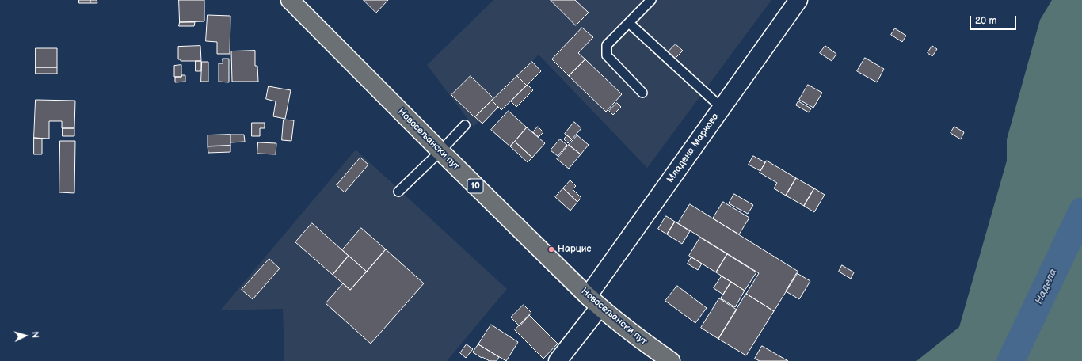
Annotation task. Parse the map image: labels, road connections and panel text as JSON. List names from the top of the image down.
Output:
{
  "streets": {
    "main road": ["Новосељански пут", "10"],
    "street": ["Младена Маркова"]
  },
  "crossings": [
    ["Новосељански пут", "Младена Маркова"]
  ],
  "water": ["Надела"],
  "places": ["Нарцис"],
  "scale_bar": "20 m",
  "north": "right"
}
